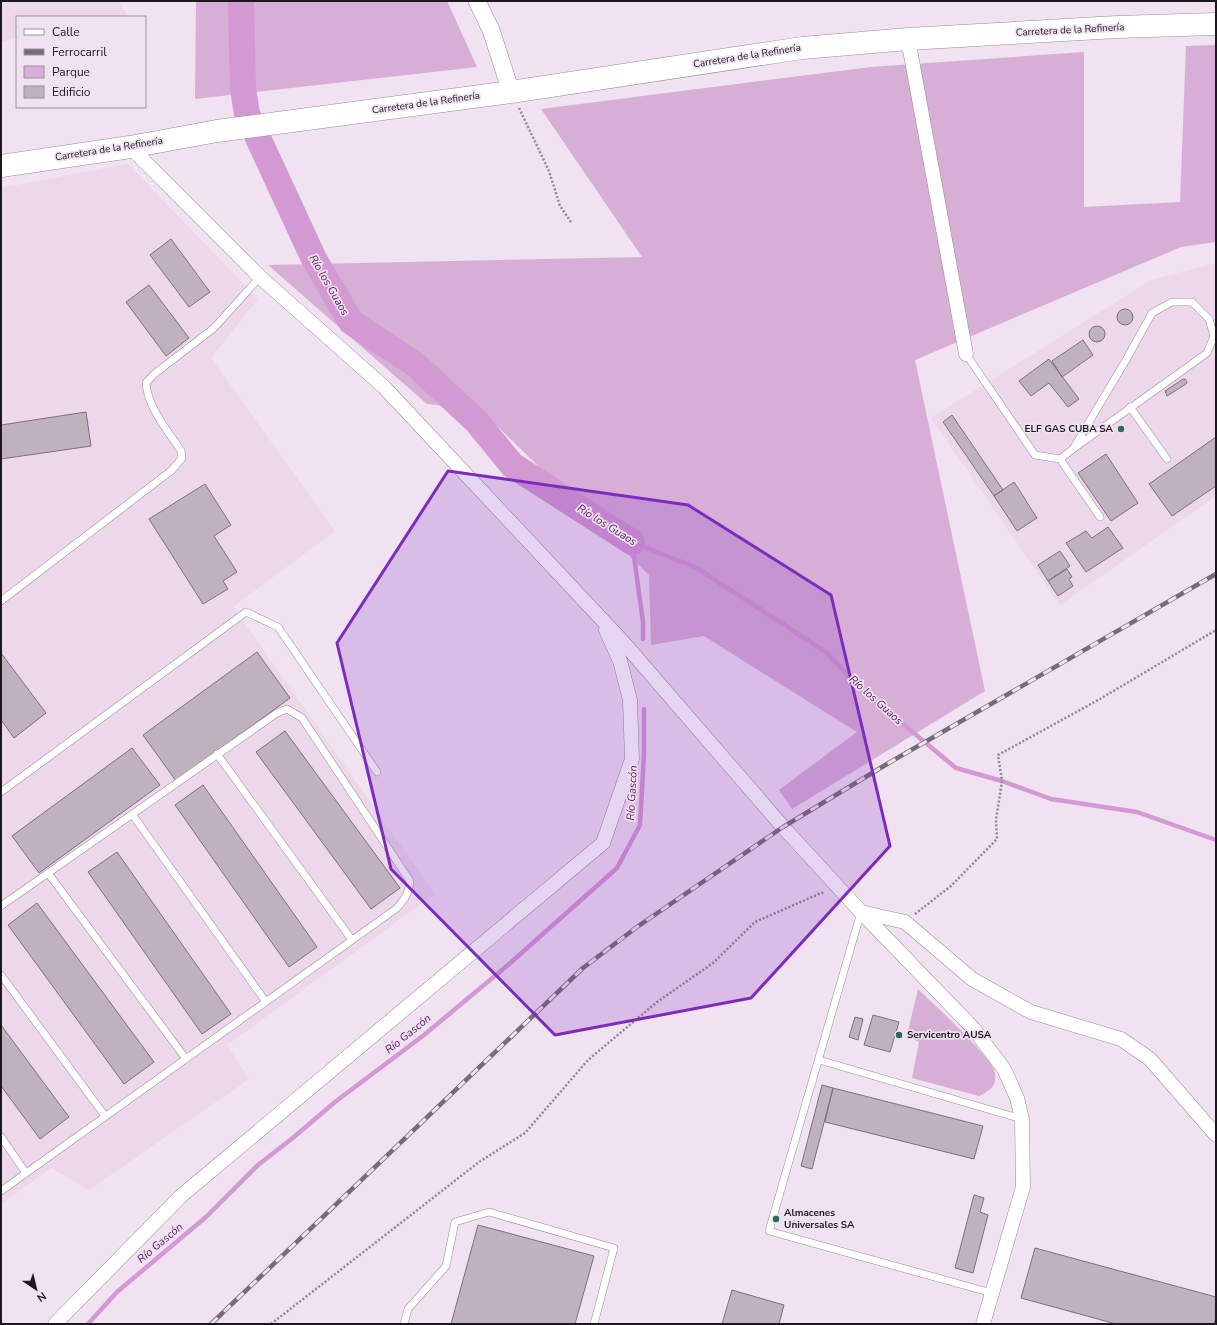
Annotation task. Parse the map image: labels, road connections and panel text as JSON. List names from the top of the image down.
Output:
{
  "streets": {
    "main road": ["Carretera de la Refinería"]
  },
  "water": ["Río los Guaos", "Río Gascón"],
  "places": ["ELF GAS CUBA SA", "Servicentro AUSA", "Almacenes Universales SA"],
  "legend": [
    "Calle",
    "Ferrocarril",
    "Parque",
    "Edificio"
  ],
  "north": "bottom right"
}
